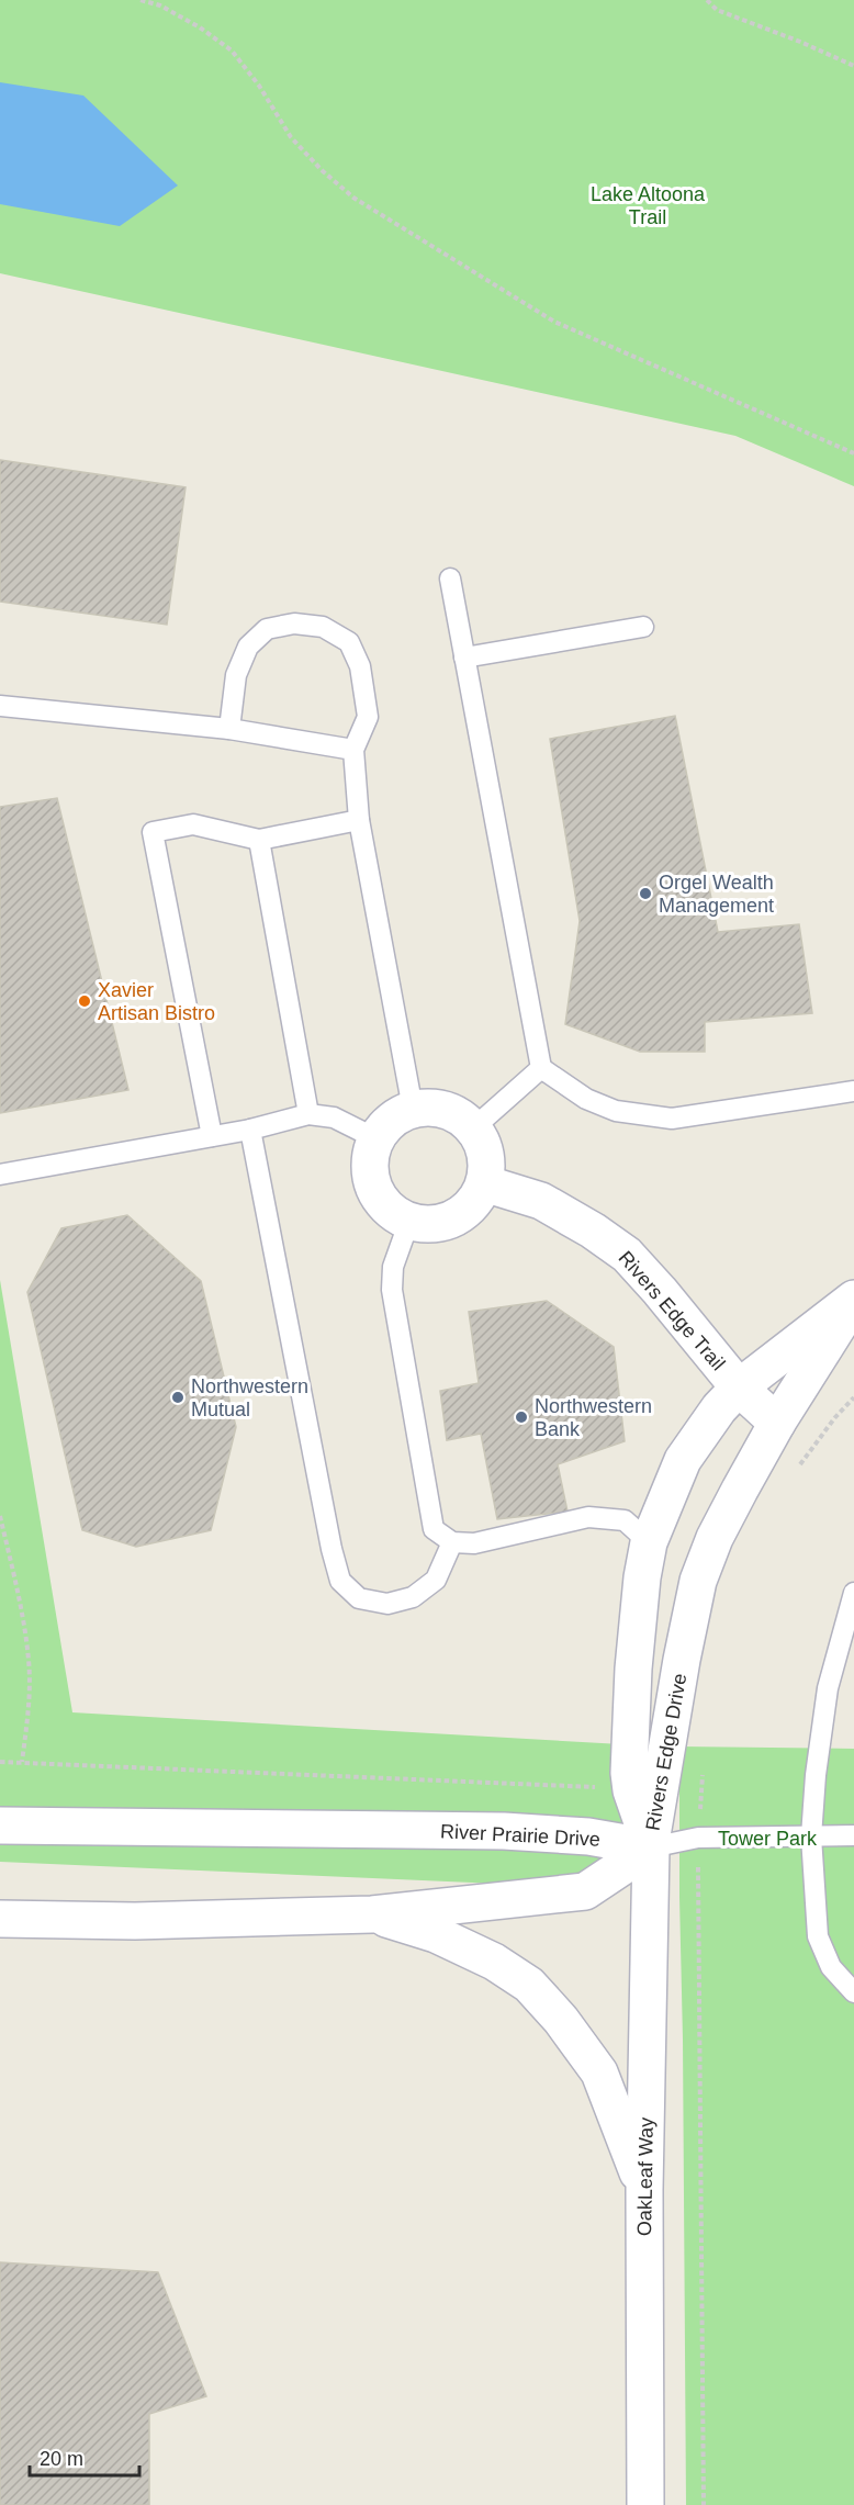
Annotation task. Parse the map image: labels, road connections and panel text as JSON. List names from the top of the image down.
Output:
{
  "streets": {
    "street": [
      "Rivers Edge Trail",
      "Rivers Edge Drive",
      "River Prairie Drive",
      "OakLeaf Way"
    ]
  },
  "crossings": [
    ["Rivers Edge Trail", "Rivers Edge Drive"],
    ["Rivers Edge Drive", "River Prairie Drive"],
    ["Rivers Edge Drive", "OakLeaf Way"],
    ["River Prairie Drive", "OakLeaf Way"]
  ],
  "parks": ["Lake Altoona Trail", "Tower Park"],
  "places": [
    "Orgel Wealth Management",
    "Xavier Artisan Bistro",
    "Northwestern Mutual",
    "Northwestern Bank"
  ],
  "scale_bar": "20 m"
}
